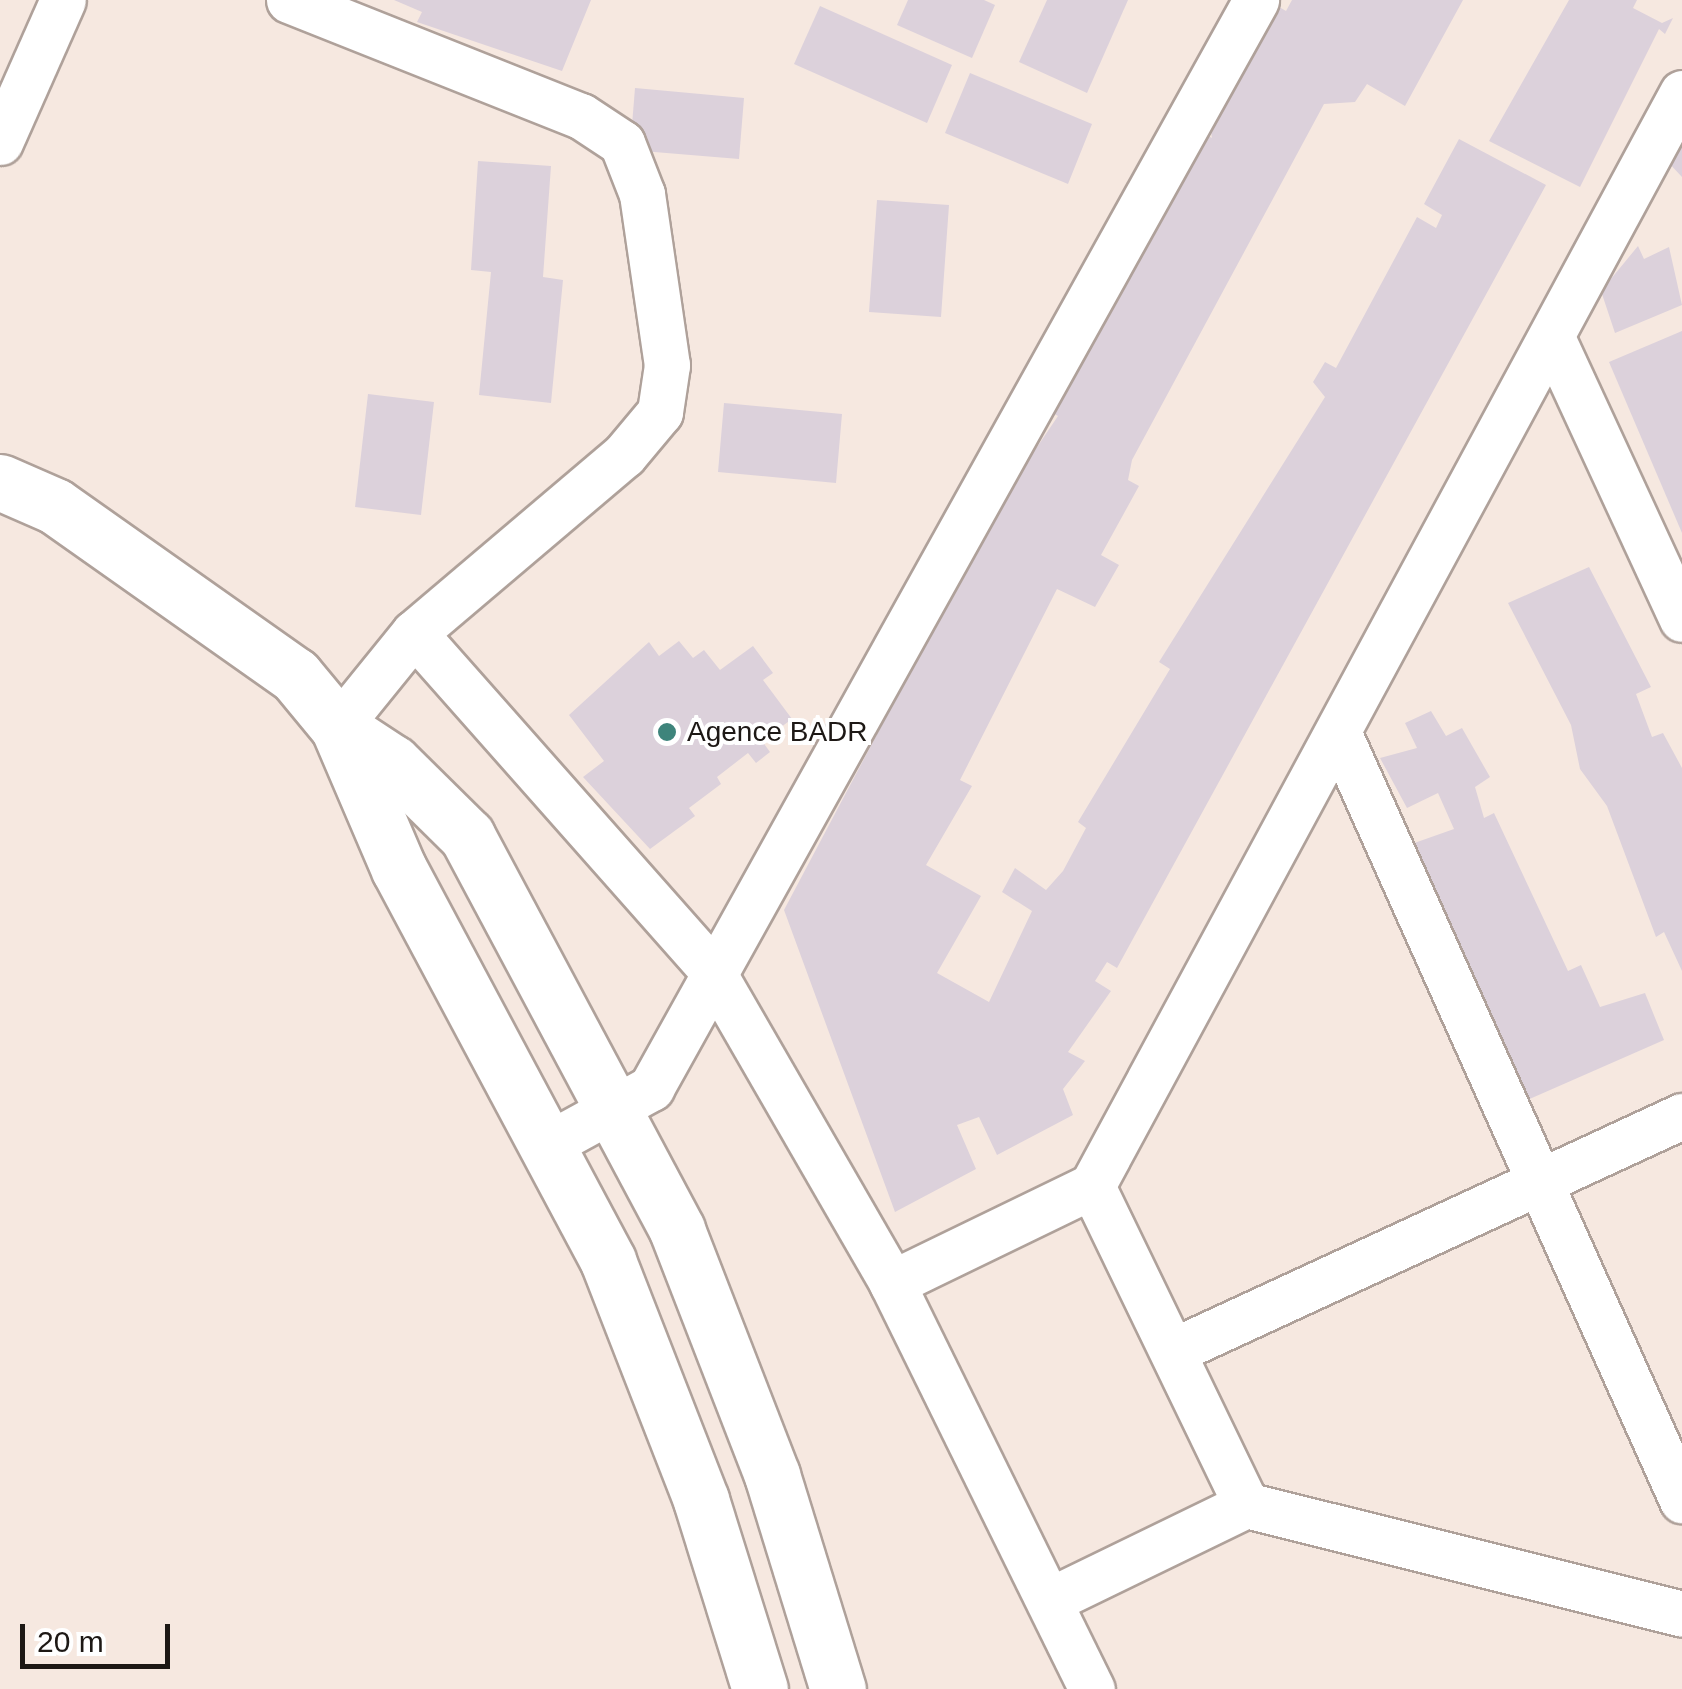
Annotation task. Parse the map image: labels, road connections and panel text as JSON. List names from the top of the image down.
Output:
{
  "places": ["Agence BADR"],
  "scale_bar": "20 m"
}
